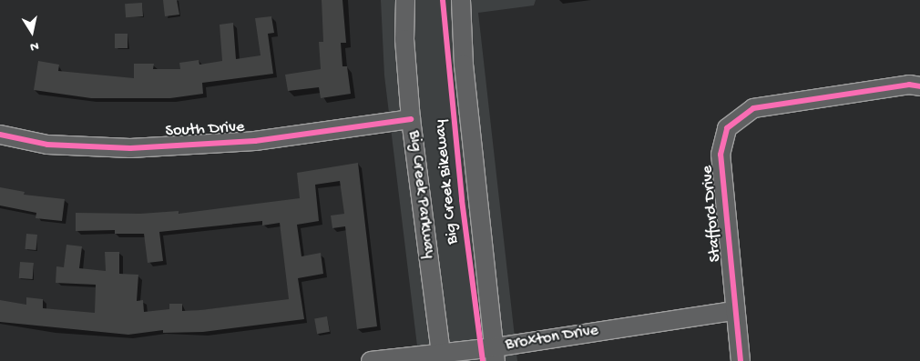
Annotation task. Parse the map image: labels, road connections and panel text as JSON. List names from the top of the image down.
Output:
{
  "streets": {
    "street": [
      "South Drive",
      "Big Creek Parkway",
      "Stafford Drive",
      "Broxton Drive"
    ],
    "cycle path": ["Big Creek Bikeway"]
  },
  "crossings": [
    ["South Drive", "Big Creek Parkway"],
    ["Big Creek Parkway", "Broxton Drive"],
    ["Stafford Drive", "Broxton Drive"]
  ],
  "north": "bottom"
}
